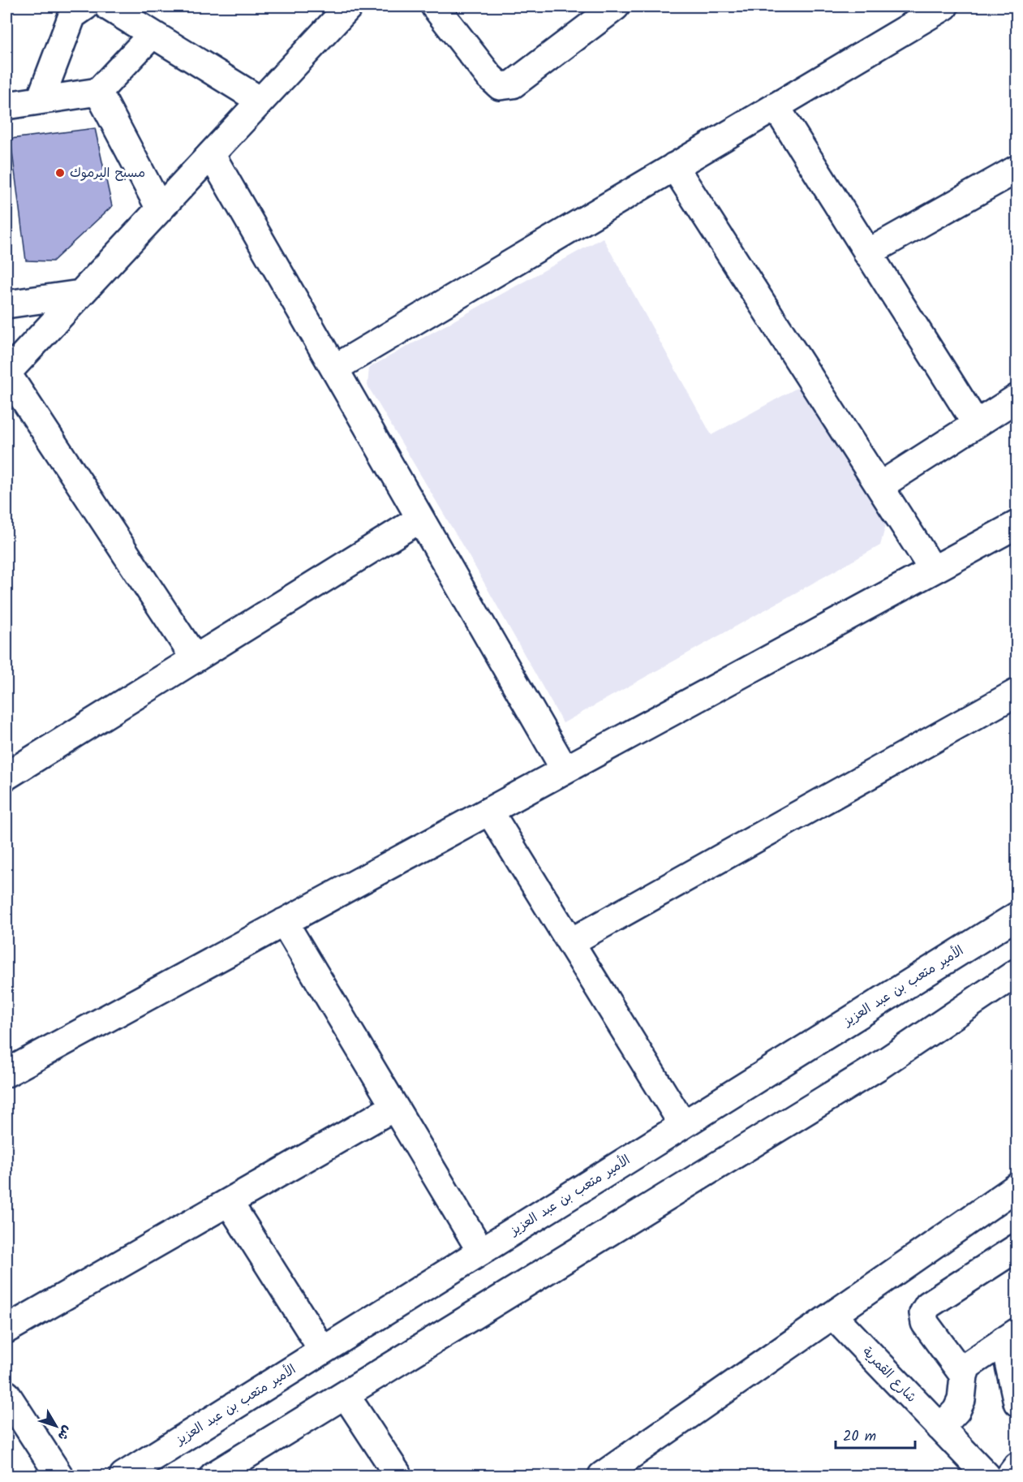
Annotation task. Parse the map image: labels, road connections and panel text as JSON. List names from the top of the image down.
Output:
{
  "streets": {
    "street": ["الأمير متعب بن عبد العزيز", "شارع القمرية"]
  },
  "places": ["مسبح اليرموك"],
  "scale_bar": "20 m",
  "north": "bottom right"
}
